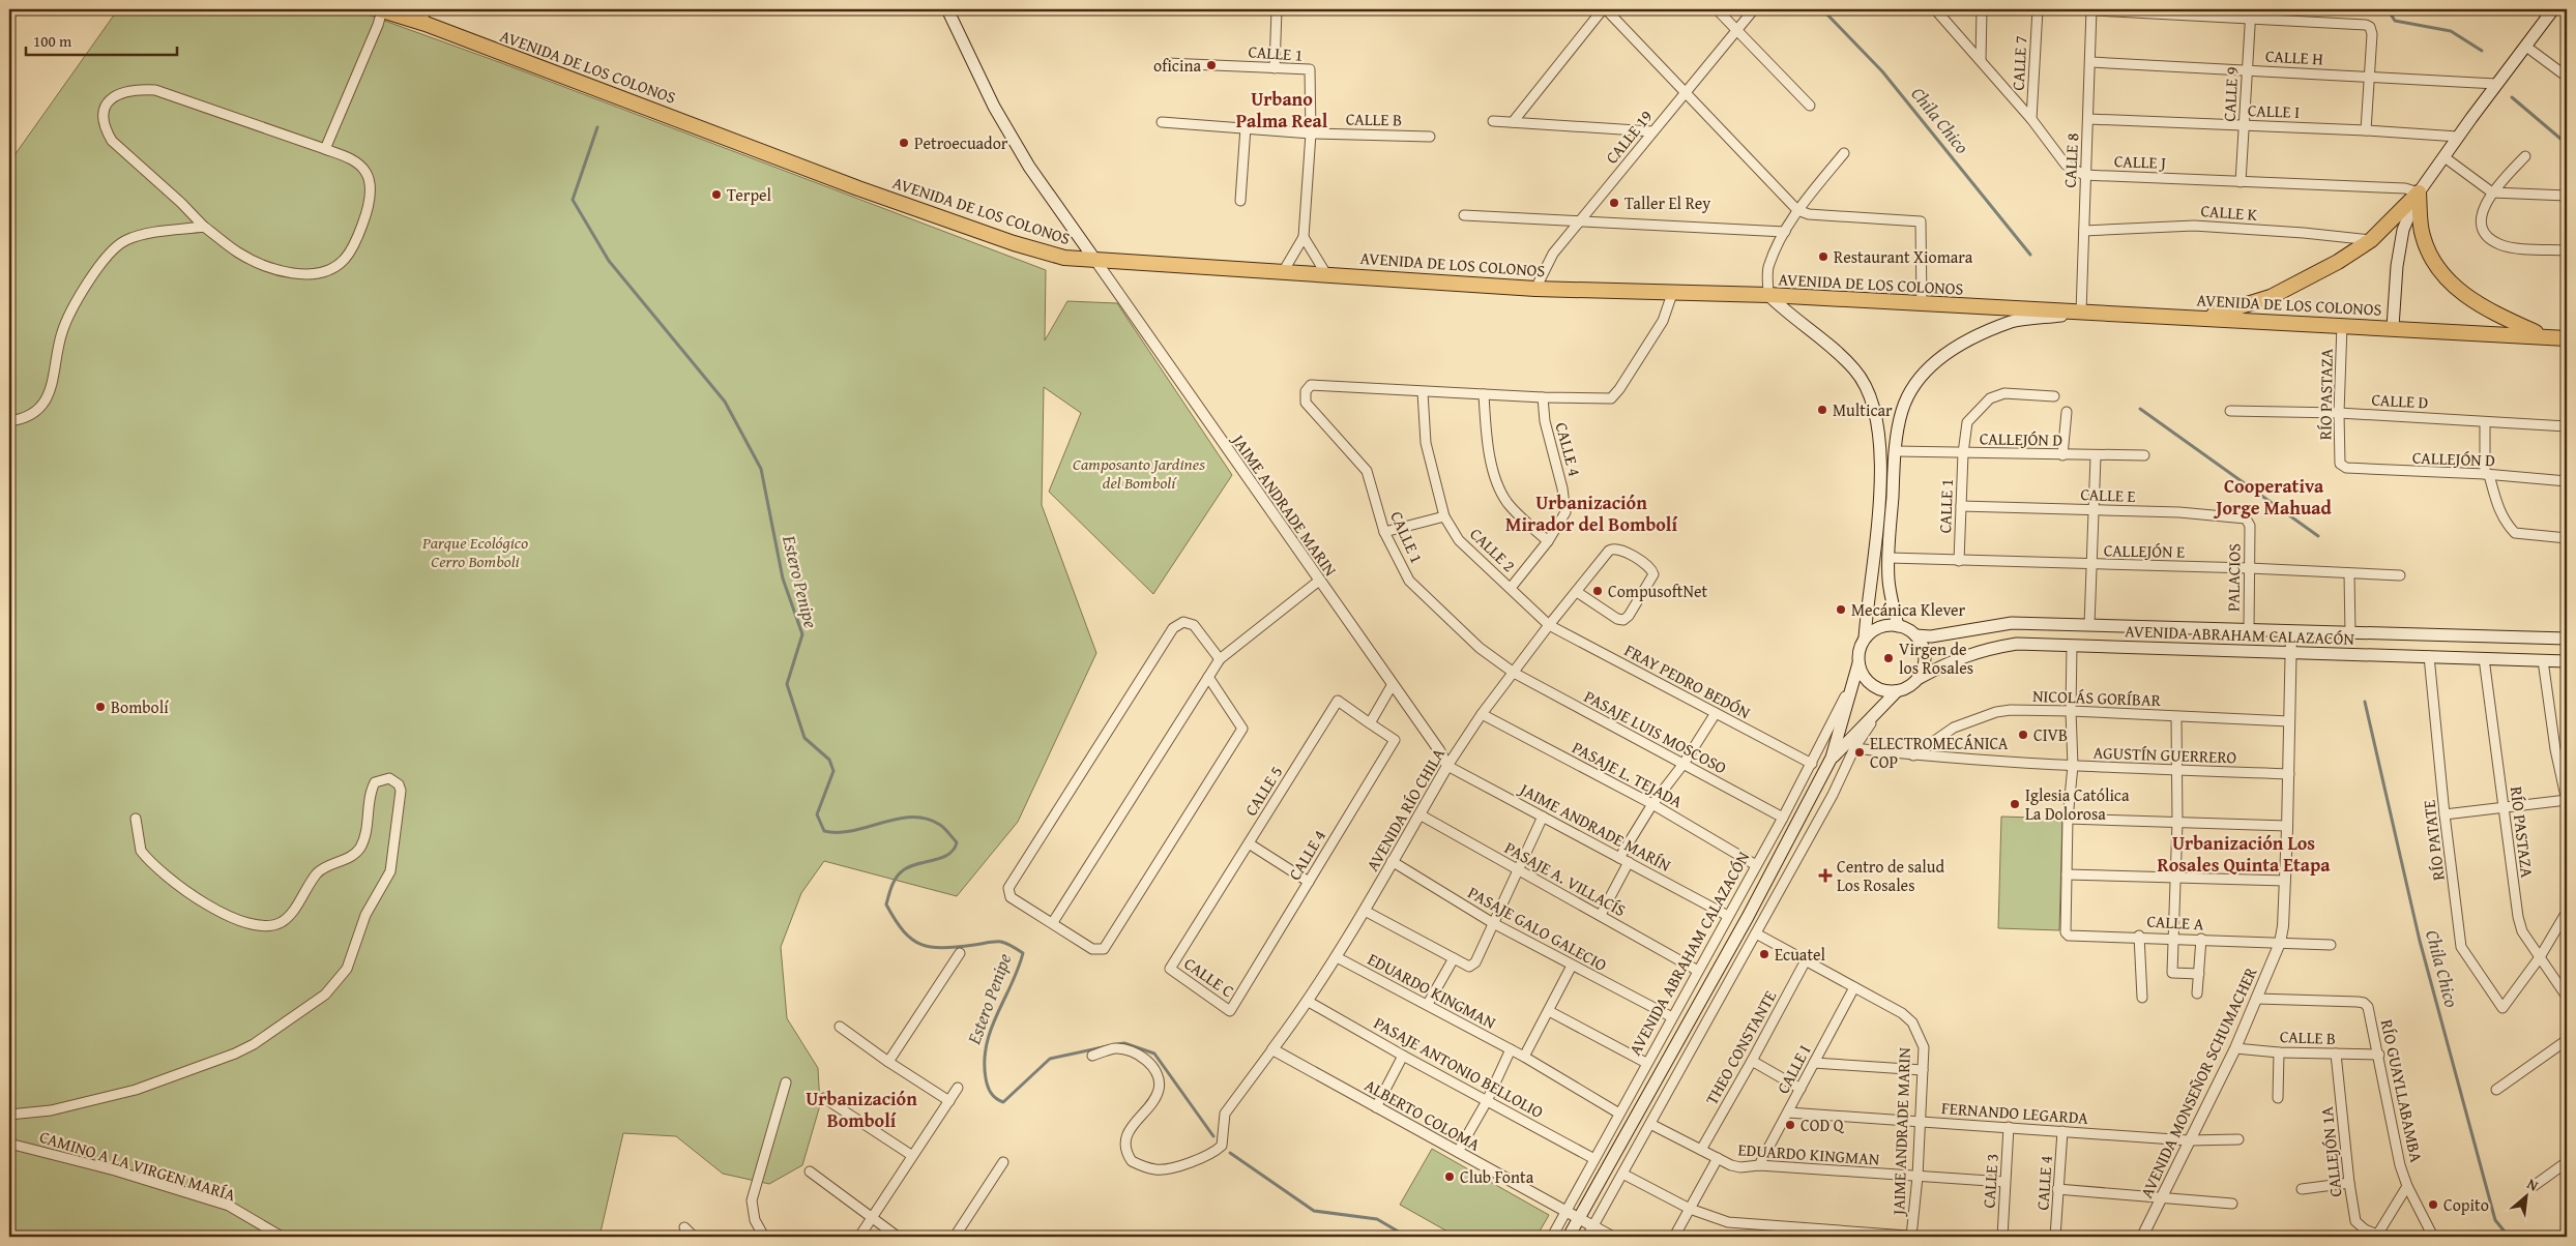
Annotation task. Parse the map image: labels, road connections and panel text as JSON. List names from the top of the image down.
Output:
{
  "streets": {
    "highway": ["AVENIDA DE LOS COLONOS"],
    "main road": ["AVENIDA ABRAHAM CALAZACÓN"],
    "street": [
      "CALLE 1",
      "CALLE H",
      "CALLE 7",
      "CALLE 9",
      "CALLE I",
      "CALLE B",
      "CALLE 19",
      "CALLE 8",
      "CALLE J",
      "CALLE K",
      "RÍO PASTAZA",
      "CALLE D",
      "CALLEJÓN D",
      "CALLE 4",
      "CALLE E",
      "JAIME ANDRADE MARIN",
      "CALLE 2",
      "CALLEJÓN E",
      "PALACIOS",
      "FRAY PEDRO BEDÓN",
      "NICOLÁS GORÍBAR",
      "PASAJE LUIS MOSCOSO",
      "AGUSTÍN GUERRERO",
      "PASAJE L. TEJADA",
      "CALLE 5",
      "AVENIDA RÍO CHILA",
      "JAIME ANDRADE MARÍN",
      "RÍO PATATE",
      "PASAJE A. VILLACÍS",
      "CALLE A",
      "PASAJE GALO GALECIO",
      "CALLE C",
      "EDUARDO KINGMAN",
      "THEO CONSTANTE",
      "PASAJE ANTONIO BELLOLIO",
      "AVENIDA MONSEÑOR SCHUMACHER",
      "RÍO GUAYLLABAMBA",
      "FERNANDO LEGARDA",
      "ALBERTO COLOMA",
      "CALLEJÓN 1A",
      "CAMINO A LA VIRGEN MARÍA",
      "CALLE 3"
    ]
  },
  "crossings": [
    ["CALLE 1", "AVENIDA DE LOS COLONOS"],
    ["CALLE 1", "CALLE B"],
    ["CALLE 1", "CALLEJÓN D"],
    ["CALLE 1", "CALLE E"],
    ["CALLE 1", "CALLE 2"],
    ["CALLE 1", "CALLEJÓN E"],
    ["CALLE 1", "PASAJE LUIS MOSCOSO"],
    ["CALLE 1", "AVENIDA RÍO CHILA"],
    ["CALLE H", "CALLE 9"],
    ["CALLE H", "CALLE 8"],
    ["AVENIDA DE LOS COLONOS", "CALLE 19"],
    ["AVENIDA DE LOS COLONOS", "CALLE 8"],
    ["AVENIDA DE LOS COLONOS", "RÍO PASTAZA"],
    ["AVENIDA DE LOS COLONOS", "JAIME ANDRADE MARIN"],
    ["CALLE 9", "CALLE I"],
    ["CALLE 9", "CALLE J"],
    ["CALLE I", "CALLE 8"],
    ["CALLE I", "JAIME ANDRADE MARIN"],
    ["CALLE I", "EDUARDO KINGMAN"],
    ["CALLE I", "FERNANDO LEGARDA"],
    ["CALLE B", "AVENIDA MONSEÑOR SCHUMACHER"],
    ["CALLE B", "RÍO GUAYLLABAMBA"],
    ["CALLE B", "CALLEJÓN 1A"],
    ["CALLE 8", "CALLE J"],
    ["CALLE 8", "CALLE K"],
    ["RÍO PASTAZA", "CALLE D"],
    ["RÍO PASTAZA", "CALLEJÓN D"],
    ["RÍO PASTAZA", "AVENIDA ABRAHAM CALAZACÓN"],
    ["RÍO PASTAZA", "RÍO PATATE"],
    ["CALLE 4", "CALLE 5"],
    ["CALLE 4", "CALLE C"],
    ["CALLE 4", "FERNANDO LEGARDA"],
    ["CALLE E", "PALACIOS"],
    ["JAIME ANDRADE MARIN", "AVENIDA ABRAHAM CALAZACÓN"],
    ["JAIME ANDRADE MARIN", "AVENIDA RÍO CHILA"],
    ["JAIME ANDRADE MARIN", "JAIME ANDRADE MARÍN"],
    ["JAIME ANDRADE MARIN", "EDUARDO KINGMAN"],
    ["JAIME ANDRADE MARIN", "THEO CONSTANTE"],
    ["JAIME ANDRADE MARIN", "FERNANDO LEGARDA"],
    ["CALLE 2", "FRAY PEDRO BEDÓN"],
    ["CALLE 2", "AVENIDA RÍO CHILA"],
    ["CALLEJÓN E", "PALACIOS"],
    ["PALACIOS", "AVENIDA ABRAHAM CALAZACÓN"],
    ["AVENIDA ABRAHAM CALAZACÓN", "FRAY PEDRO BEDÓN"],
    ["AVENIDA ABRAHAM CALAZACÓN", "PASAJE LUIS MOSCOSO"],
    ["AVENIDA ABRAHAM CALAZACÓN", "AGUSTÍN GUERRERO"],
    ["AVENIDA ABRAHAM CALAZACÓN", "PASAJE L. TEJADA"],
    ["AVENIDA ABRAHAM CALAZACÓN", "JAIME ANDRADE MARÍN"],
    ["AVENIDA ABRAHAM CALAZACÓN", "RÍO PATATE"],
    ["AVENIDA ABRAHAM CALAZACÓN", "PASAJE A. VILLACÍS"],
    ["AVENIDA ABRAHAM CALAZACÓN", "PASAJE GALO GALECIO"],
    ["AVENIDA ABRAHAM CALAZACÓN", "EDUARDO KINGMAN"],
    ["AVENIDA ABRAHAM CALAZACÓN", "PASAJE ANTONIO BELLOLIO"],
    ["AVENIDA ABRAHAM CALAZACÓN", "AVENIDA MONSEÑOR SCHUMACHER"],
    ["AVENIDA ABRAHAM CALAZACÓN", "ALBERTO COLOMA"],
    ["FRAY PEDRO BEDÓN", "AVENIDA RÍO CHILA"],
    ["NICOLÁS GORÍBAR", "AGUSTÍN GUERRERO"],
    ["NICOLÁS GORÍBAR", "AVENIDA MONSEÑOR SCHUMACHER"],
    ["PASAJE LUIS MOSCOSO", "AVENIDA RÍO CHILA"],
    ["AGUSTÍN GUERRERO", "AVENIDA MONSEÑOR SCHUMACHER"],
    ["PASAJE L. TEJADA", "AVENIDA RÍO CHILA"],
    ["CALLE 5", "CALLE C"],
    ["AVENIDA RÍO CHILA", "JAIME ANDRADE MARÍN"],
    ["AVENIDA RÍO CHILA", "PASAJE A. VILLACÍS"],
    ["AVENIDA RÍO CHILA", "PASAJE GALO GALECIO"],
    ["AVENIDA RÍO CHILA", "EDUARDO KINGMAN"],
    ["AVENIDA RÍO CHILA", "PASAJE ANTONIO BELLOLIO"],
    ["AVENIDA RÍO CHILA", "ALBERTO COLOMA"],
    ["CALLE A", "AVENIDA MONSEÑOR SCHUMACHER"],
    ["EDUARDO KINGMAN", "THEO CONSTANTE"],
    ["EDUARDO KINGMAN", "CALLE 3"],
    ["AVENIDA MONSEÑOR SCHUMACHER", "RÍO GUAYLLABAMBA"],
    ["AVENIDA MONSEÑOR SCHUMACHER", "FERNANDO LEGARDA"],
    ["FERNANDO LEGARDA", "CALLE 3"]
  ],
  "districts": [
    "Urbano Palma Real",
    "Cooperativa Jorge Mahuad",
    "Urbanización Mirador del Bombolí",
    "Urbanización Los Rosales Quinta Etapa",
    "Urbanización Bombolí"
  ],
  "water": ["Chila Chico", "Estero Penipe"],
  "parks": ["Camposanto Jardines del Bombolí", "Parque Ecológico Cerro Bomboli"],
  "places": {
    "other": [
      "oficina",
      "Petroecuador",
      "Terpel",
      "Taller El Rey",
      "Restaurant Xiomara",
      "Multicar",
      "CompusoftNet",
      "Mecánica Klever",
      "Virgen de los Rosales",
      "Bombolí",
      "CIVB",
      "ELECTROMECÁNICA COP",
      "Iglesia Católica La Dolorosa",
      "Ecuatel",
      "COD Q",
      "Club Fonta",
      "Copito"
    ],
    "health": ["Centro de salud Los Rosales"]
  },
  "scale_bar": "100 m",
  "north": "top right"
}
